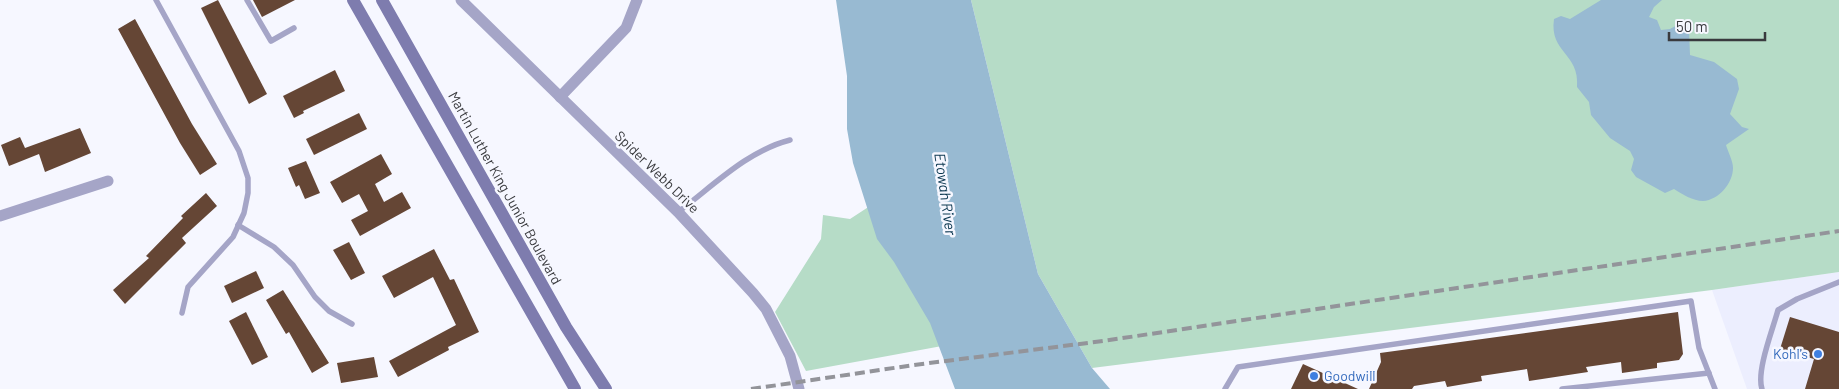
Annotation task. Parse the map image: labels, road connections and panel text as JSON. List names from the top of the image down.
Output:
{
  "streets": {
    "main road": ["Martin Luther King Junior Boulevard"],
    "street": ["Spider Webb Drive"]
  },
  "water": ["Etowah River"],
  "places": ["Kohl's", "Goodwill"],
  "scale_bar": "50 m"
}
